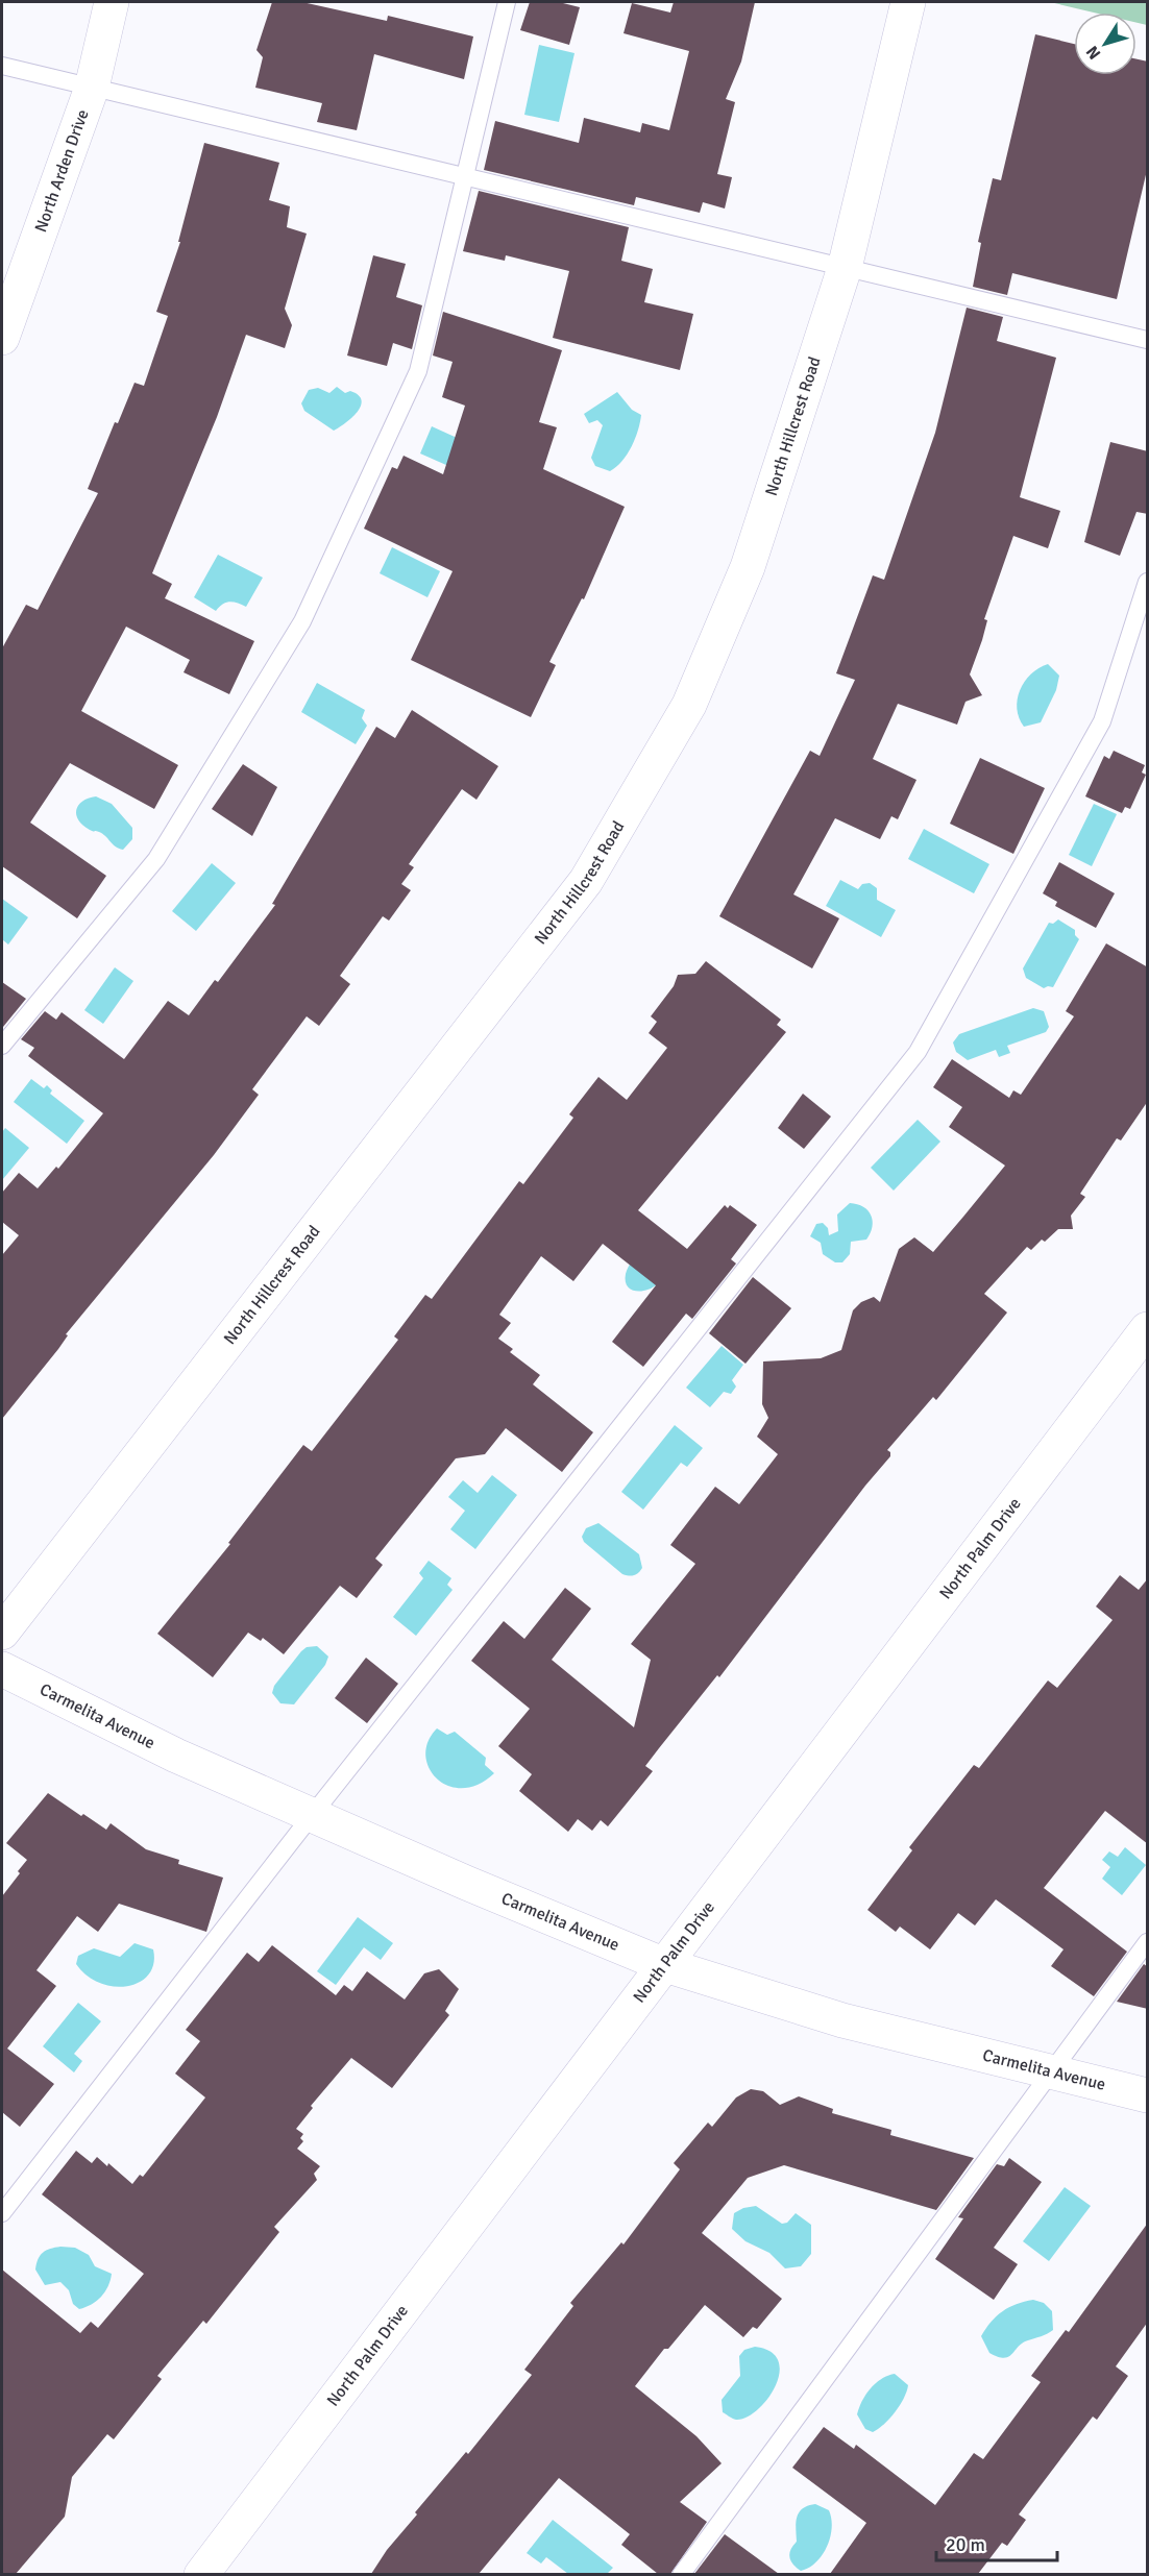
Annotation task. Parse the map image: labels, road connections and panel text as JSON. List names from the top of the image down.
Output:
{
  "streets": {
    "street": [
      "North Arden Drive",
      "North Hillcrest Road",
      "North Palm Drive",
      "Carmelita Avenue"
    ]
  },
  "crossings": [
    ["North Palm Drive", "Carmelita Avenue"]
  ],
  "scale_bar": "20 m",
  "north": "bottom left"
}
